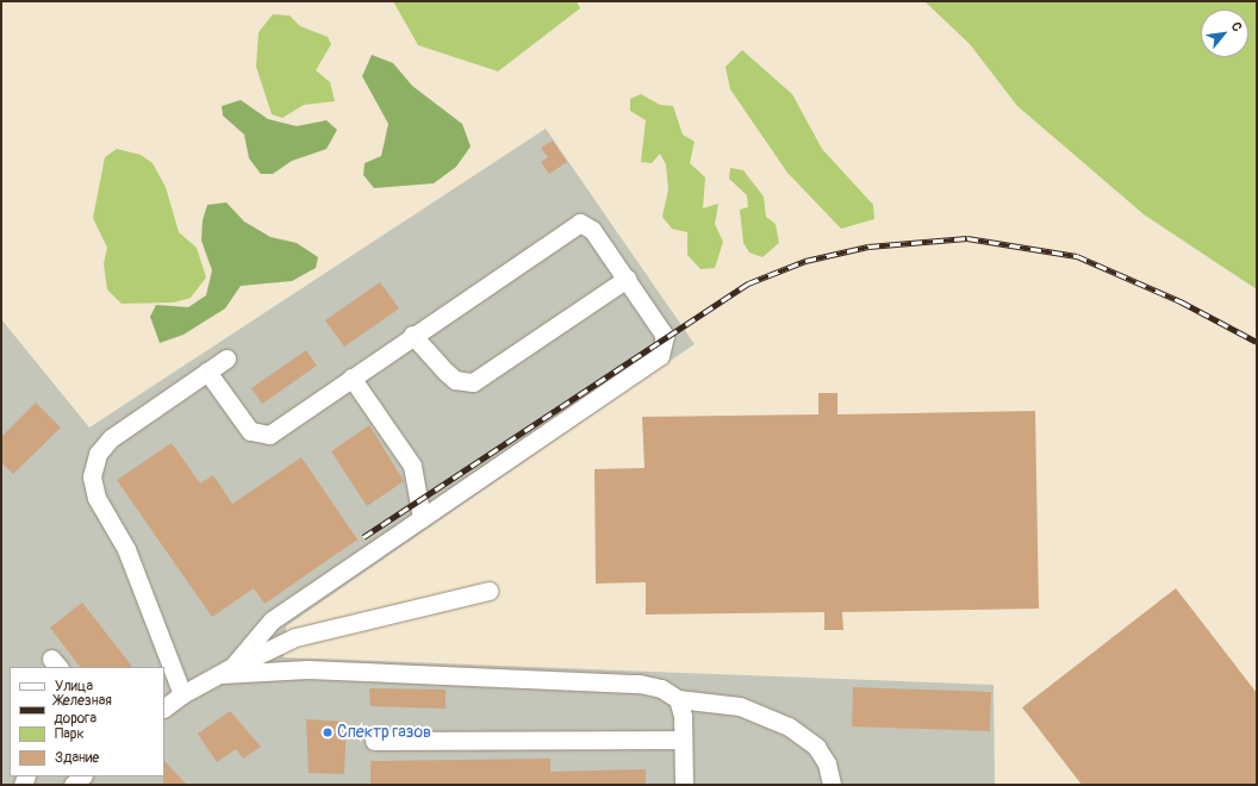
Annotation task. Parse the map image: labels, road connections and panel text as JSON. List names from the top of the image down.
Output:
{
  "places": ["Спектр газов"],
  "legend": [
    "Улица",
    "Железная дорога",
    "Парк",
    "Здание"
  ],
  "north": "top right"
}
